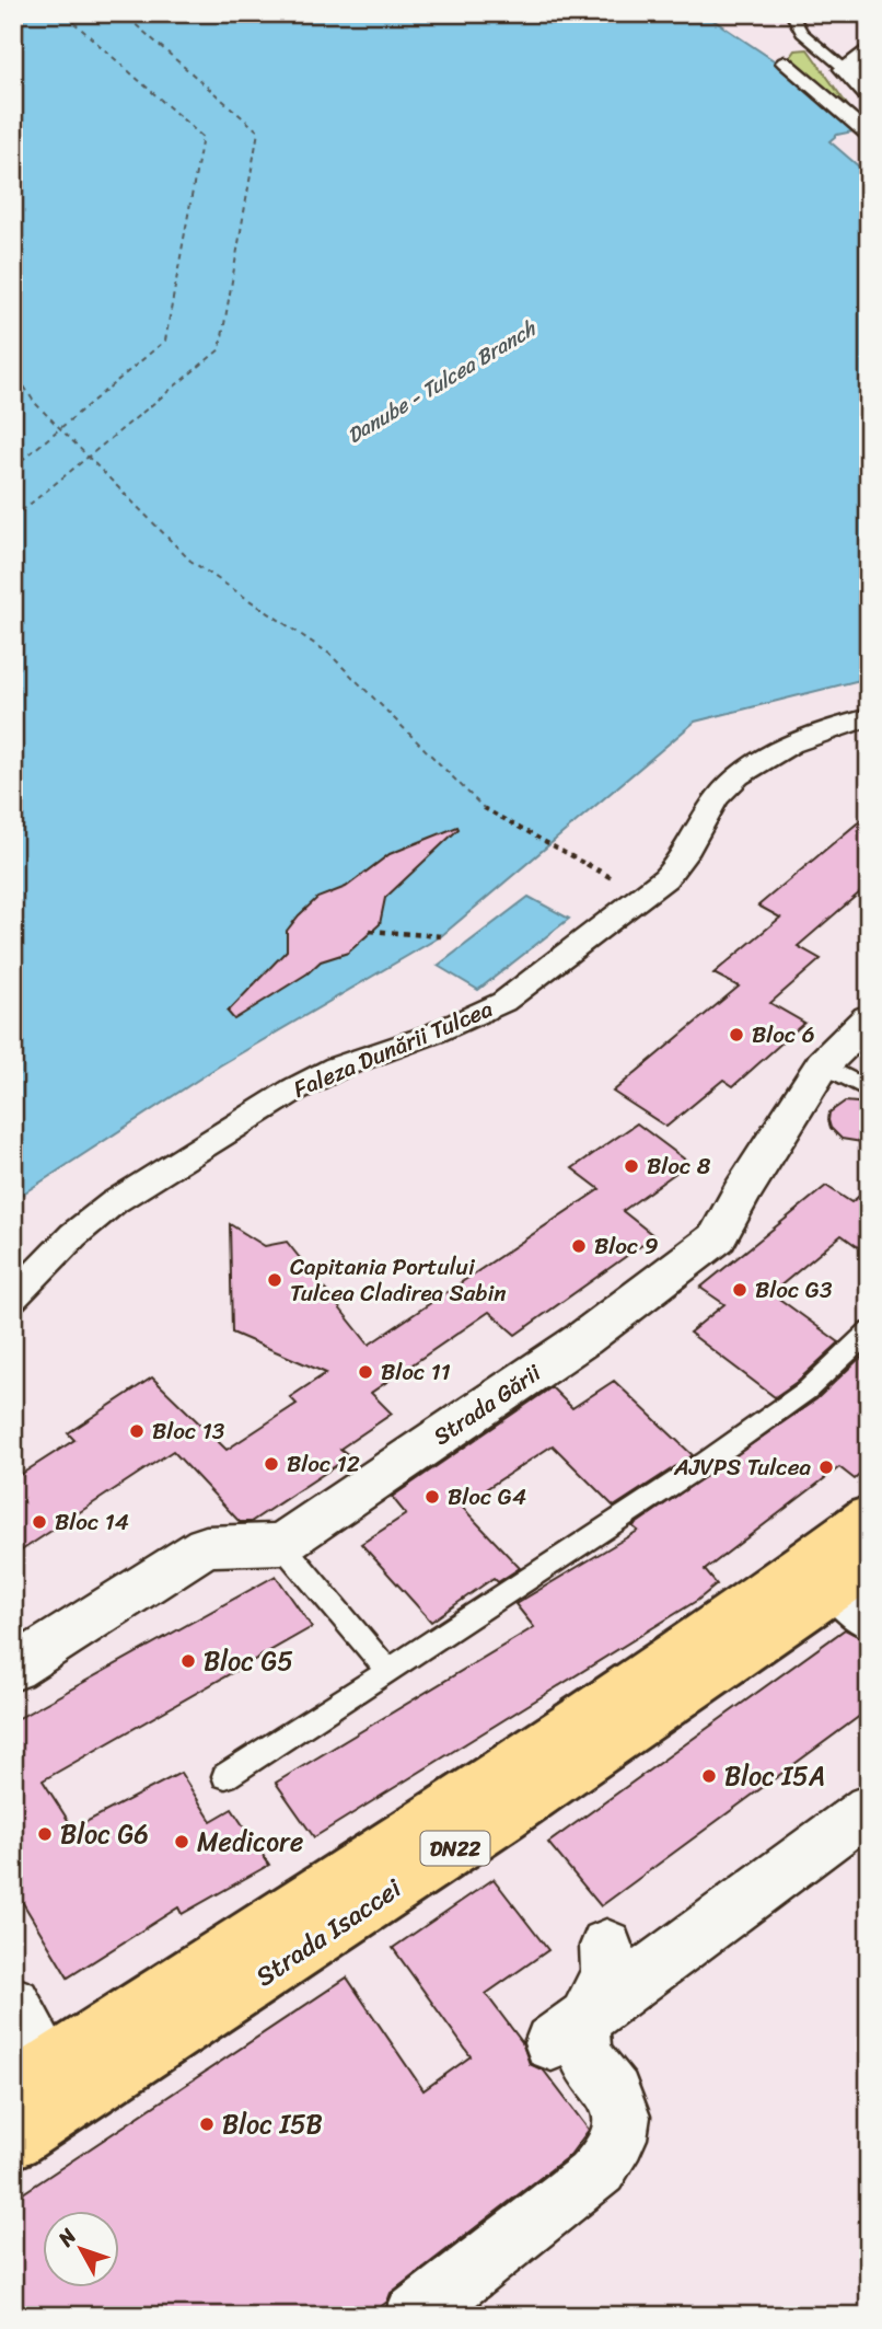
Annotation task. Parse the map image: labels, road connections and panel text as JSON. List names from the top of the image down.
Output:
{
  "streets": {
    "main road": ["DN22", "Strada Isaccei"],
    "street": ["Faleza Dunării Tulcea", "Strada Gării"]
  },
  "water": ["Danube - Tulcea Branch"],
  "places": [
    "Bloc 6",
    "Bloc 8",
    "Bloc 9",
    "Capitania Portului Tulcea Cladirea Sabin",
    "Bloc G3",
    "Bloc 11",
    "Bloc 13",
    "Bloc 12",
    "AJVPS Tulcea",
    "Bloc G4",
    "Bloc 14",
    "Bloc G5",
    "Bloc I5A",
    "Bloc G6",
    "Medicore",
    "Bloc I5B"
  ],
  "north": "top left"
}
